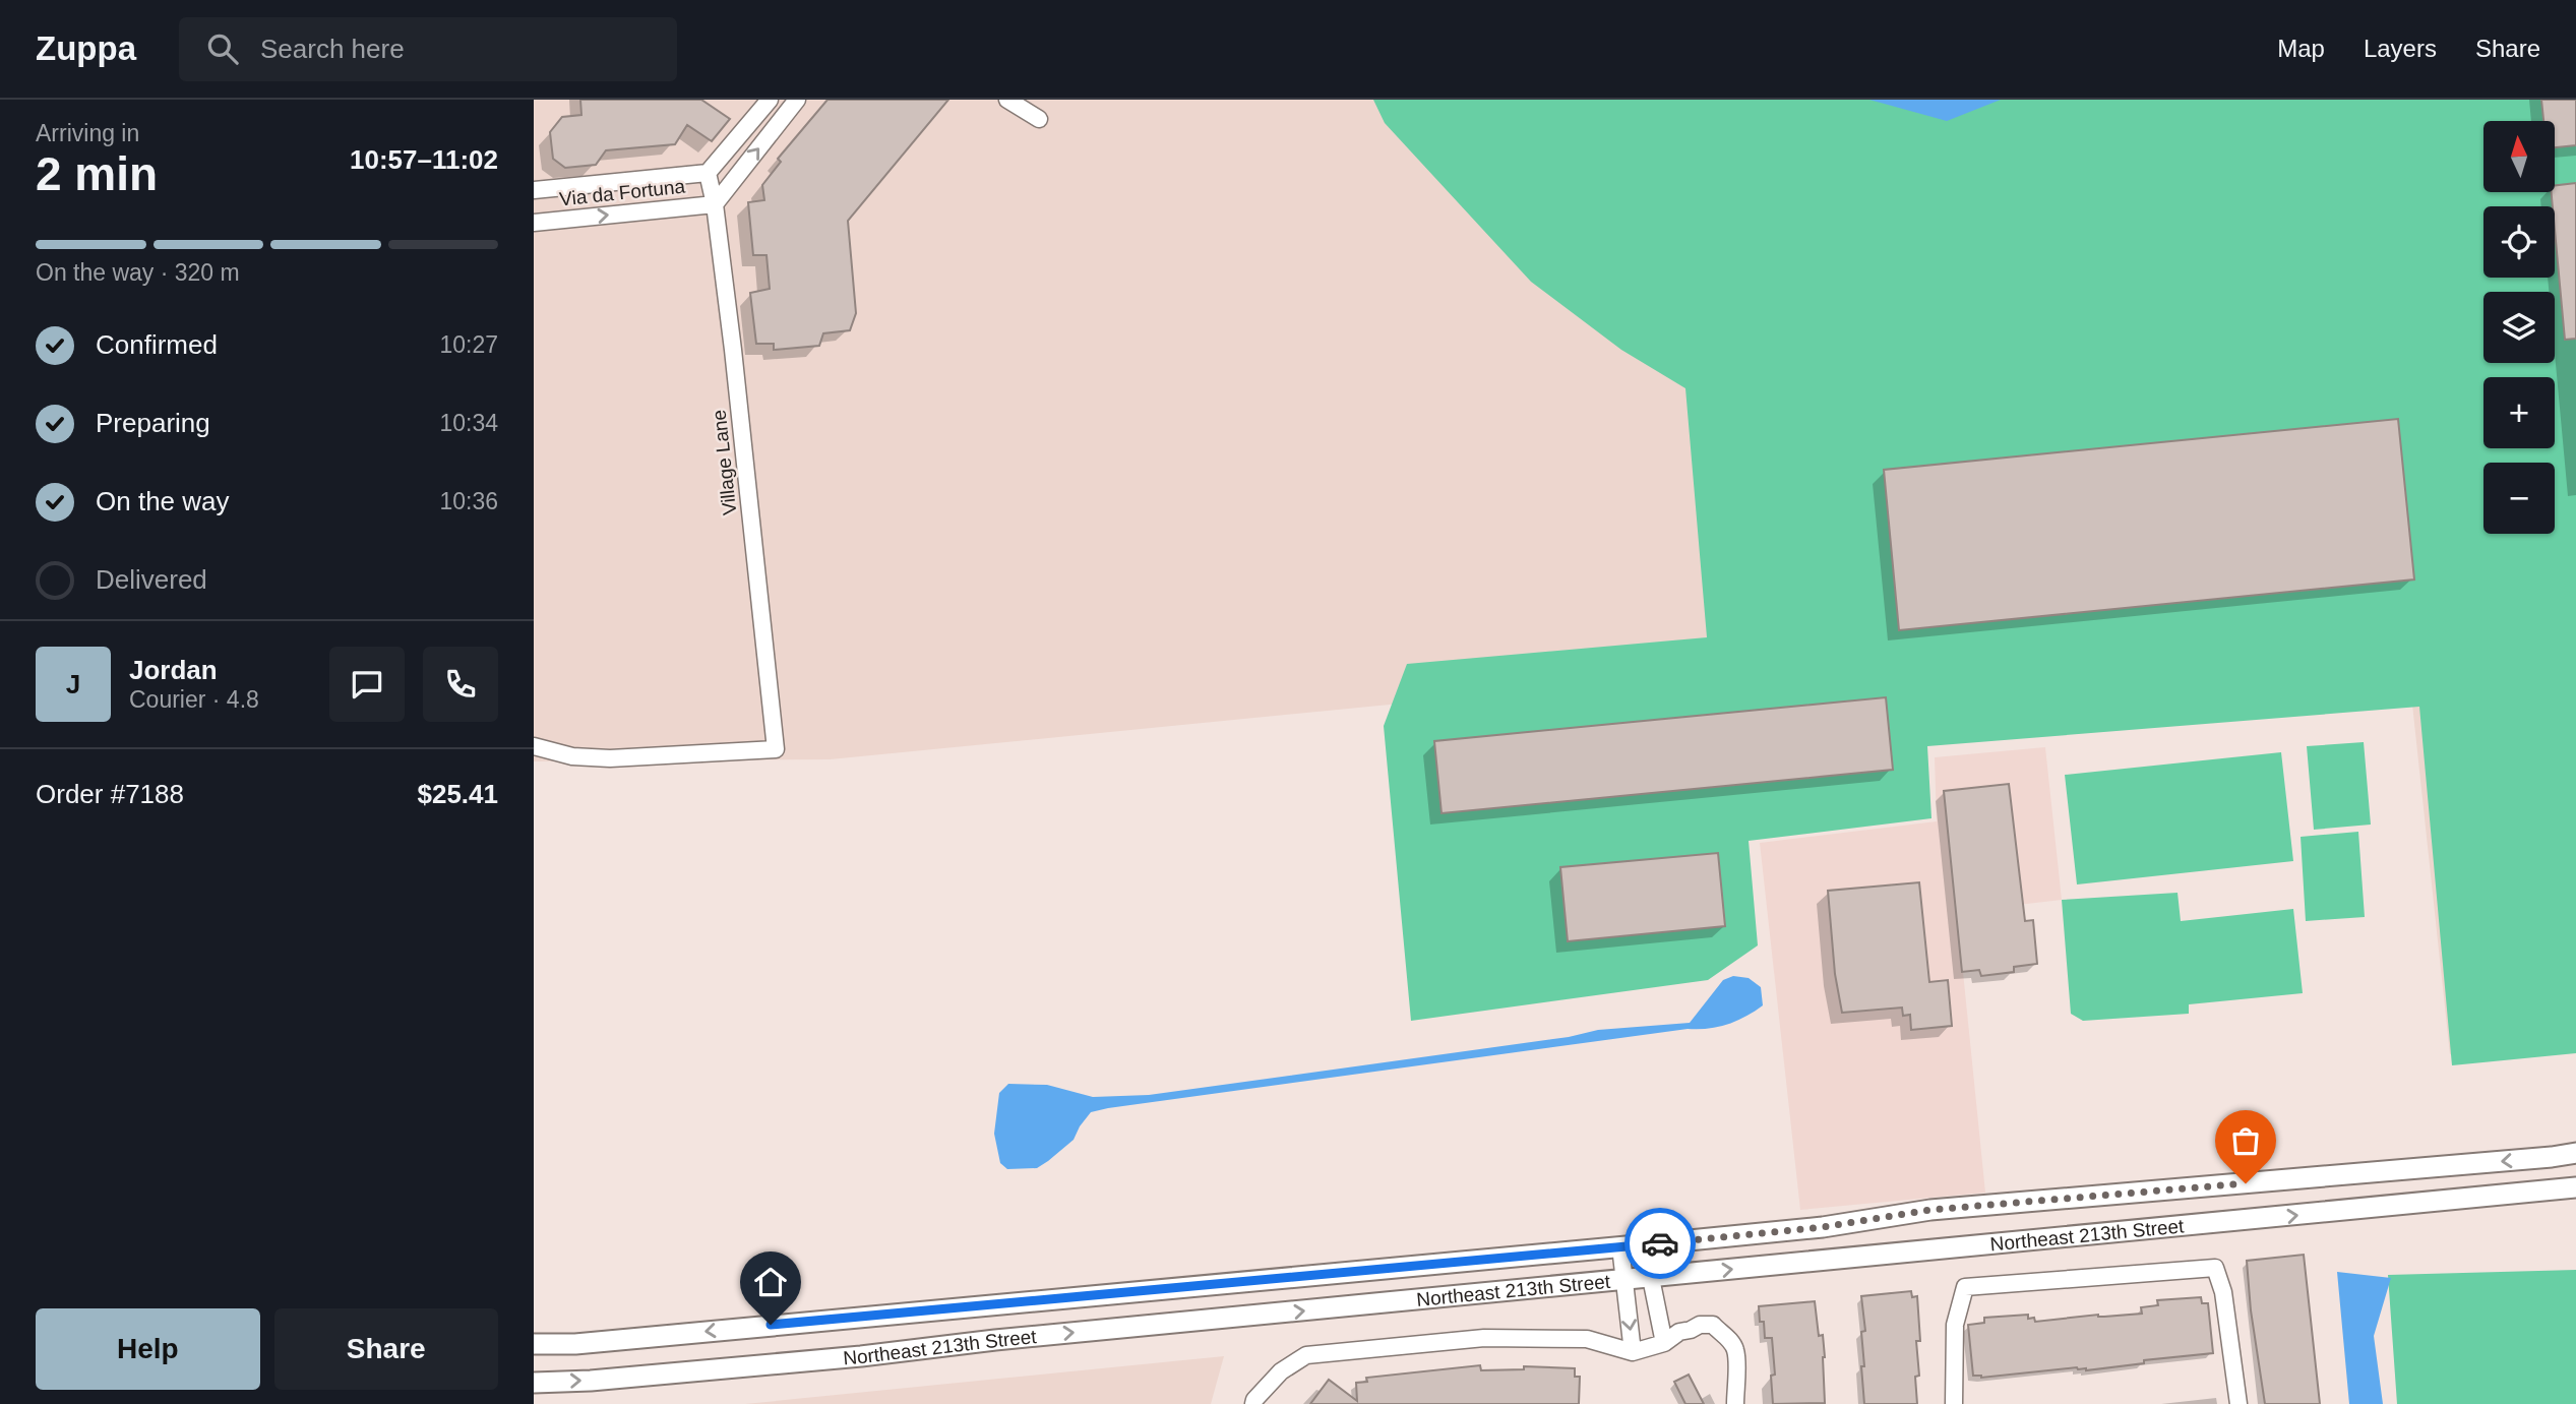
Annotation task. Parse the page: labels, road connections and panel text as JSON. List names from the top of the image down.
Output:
{
  "streets": {
    "street": ["Via da Fortuna", "Village Lane", "Northeast 213th Street"]
  },
  "crossings": [
    ["Via da Fortuna", "Village Lane"]
  ],
  "north": "top",
  "page": {
    "header": "Zuppa",
    "search": "Search here",
    "nav": ["Map", "Layers", "Share"],
    "heading": ["2 min", "Arriving in", "10:57–11:02"],
    "panel": [
      "Jordan",
      "Courier · 4.8",
      "Order #7188",
      "$25.41"
    ],
    "map_buttons": ["+", "−"],
    "bar": "On the way · 320 m",
    "list": [
      ["Confirmed", "10:27"],
      ["Preparing", "10:34"],
      ["On the way", "10:36"],
      "Delivered"
    ],
    "round": "J",
    "buttons": ["Help", "Share"]
  }
}
